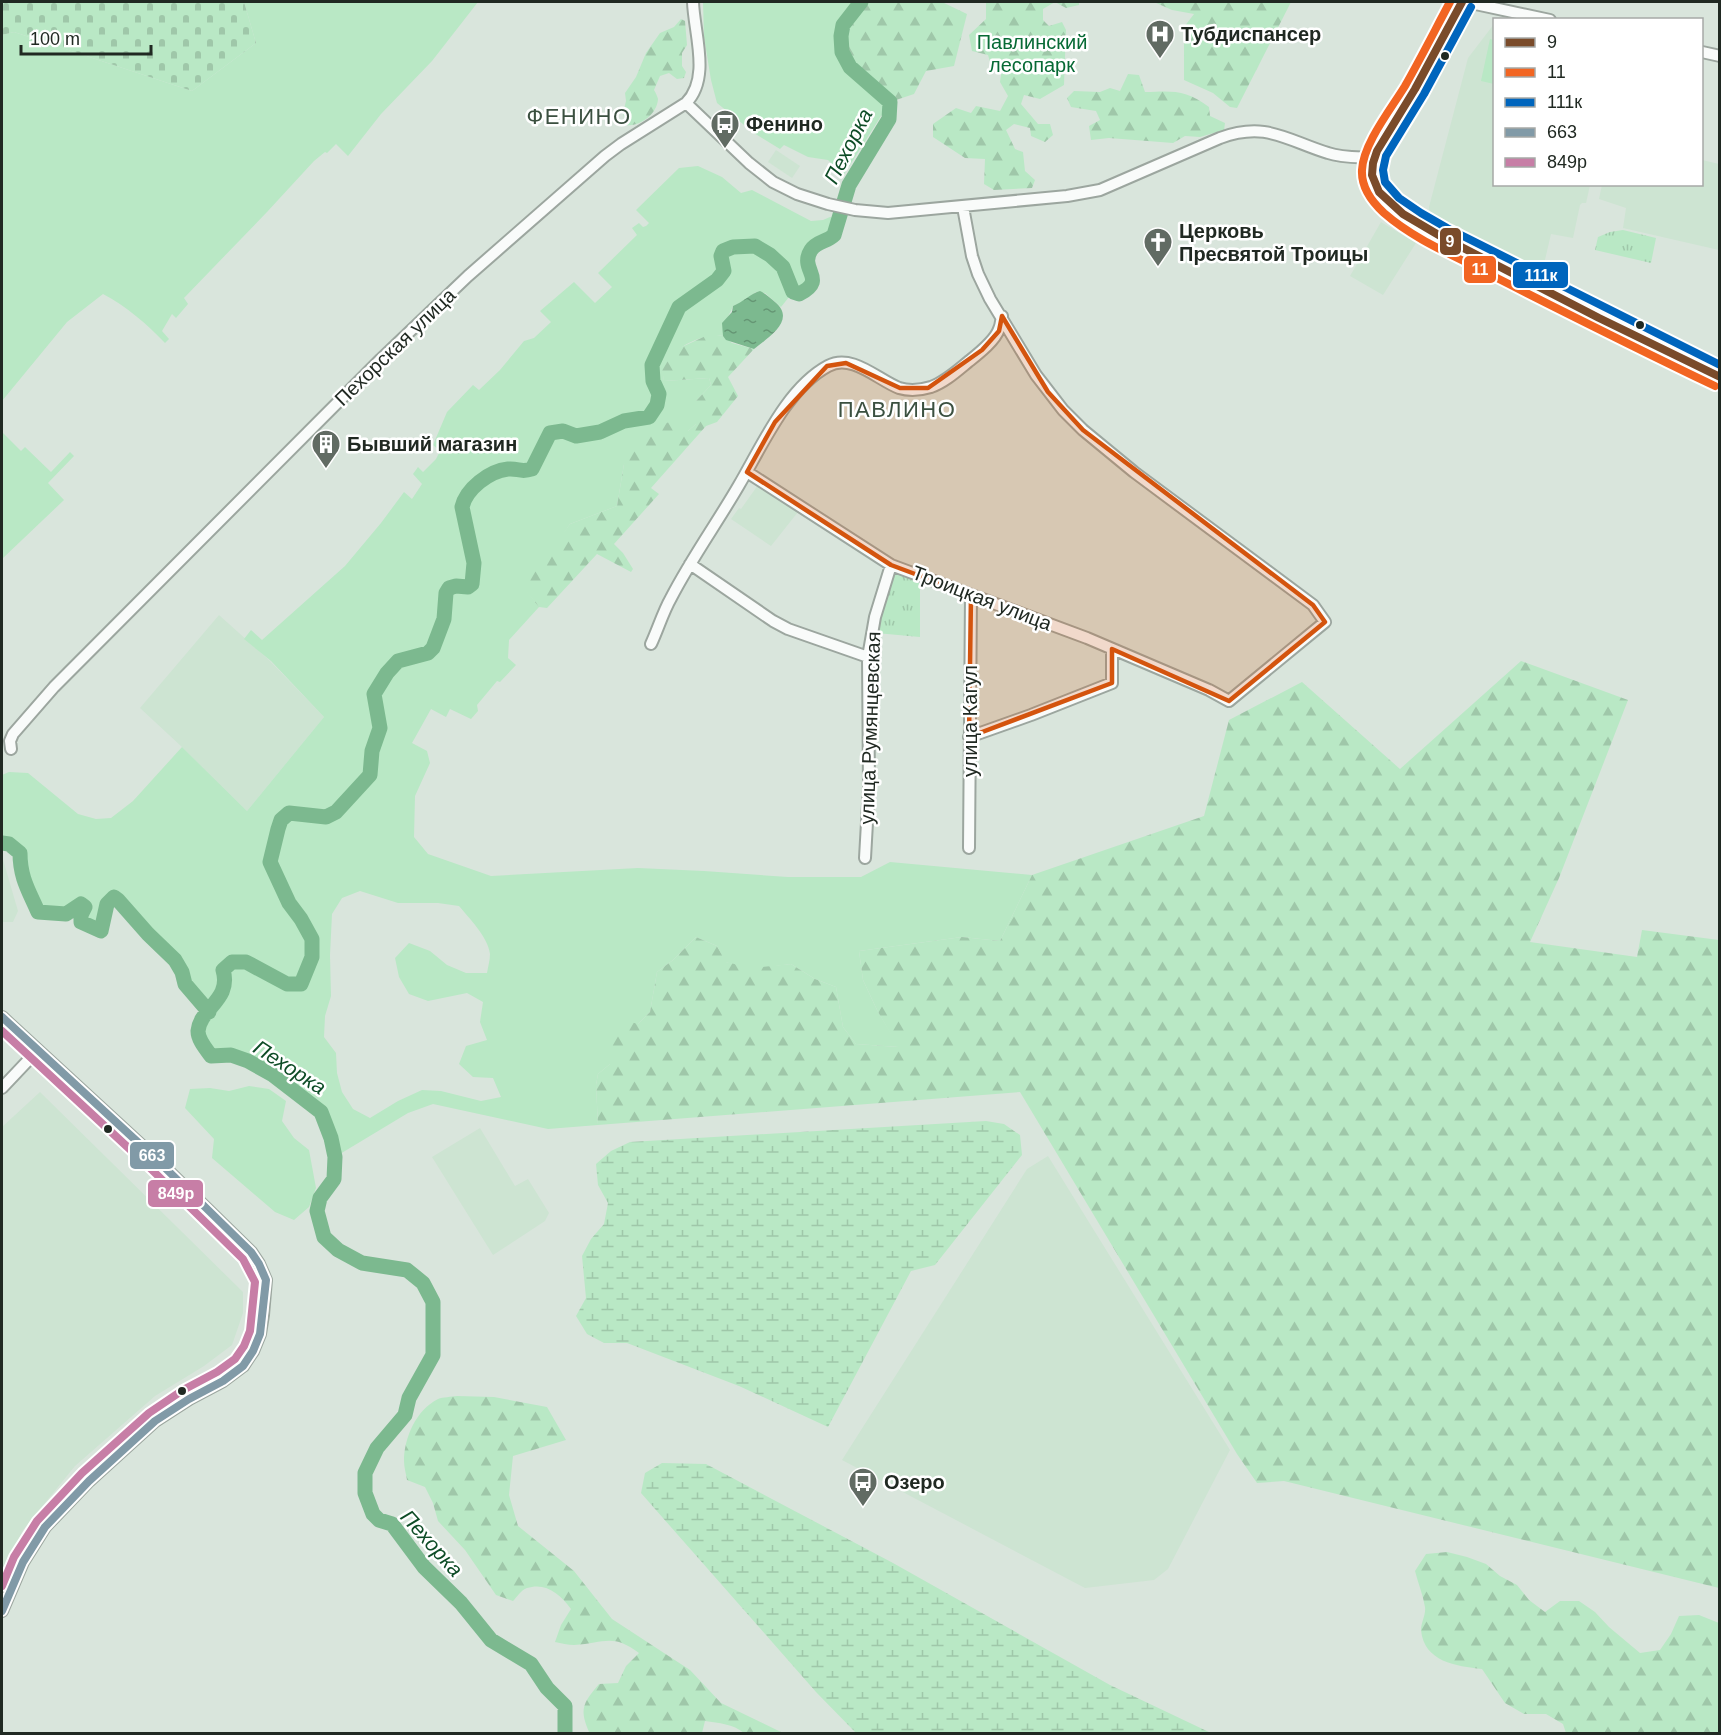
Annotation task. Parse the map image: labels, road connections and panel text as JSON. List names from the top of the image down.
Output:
{
  "streets": {
    "street": [
      "Пехорская улица",
      "Троицкая улица",
      "улица Кагул",
      "улица Румянцевская"
    ]
  },
  "crossings": [
    ["Троицкая улица", "улица Кагул"],
    ["Троицкая улица", "улица Румянцевская"]
  ],
  "districts": ["ФЕНИНО", "ПАВЛИНО"],
  "water": ["Пехорка"],
  "parks": ["Павлинский лесопарк"],
  "places": {
    "hospital": ["Тубдиспансер"],
    "bus stop": ["Фенино", "Озеро"],
    "church": ["Церковь Пресвятой Троицы"],
    "building": ["Бывший магазин"]
  },
  "lines": [
    "transit line 9",
    "transit line 11",
    "transit line 111к",
    "transit line 663",
    "transit line 849р"
  ],
  "legend": [
    "9",
    "11",
    "111к",
    "663",
    "849р"
  ],
  "scale_bar": "100 m"
}
